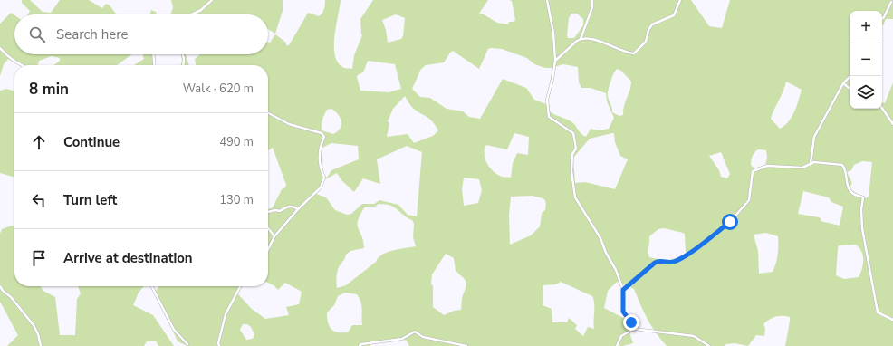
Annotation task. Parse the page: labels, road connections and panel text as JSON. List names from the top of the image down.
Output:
{
  "page": {
    "map_buttons": ["+", "−"],
    "search": "Search here",
    "heading": ["8 min", "Walk · 620 m"],
    "list": [
      ["Continue", "490 m"],
      ["Turn left", "130 m"],
      "Arrive at destination"
    ]
  }
}
